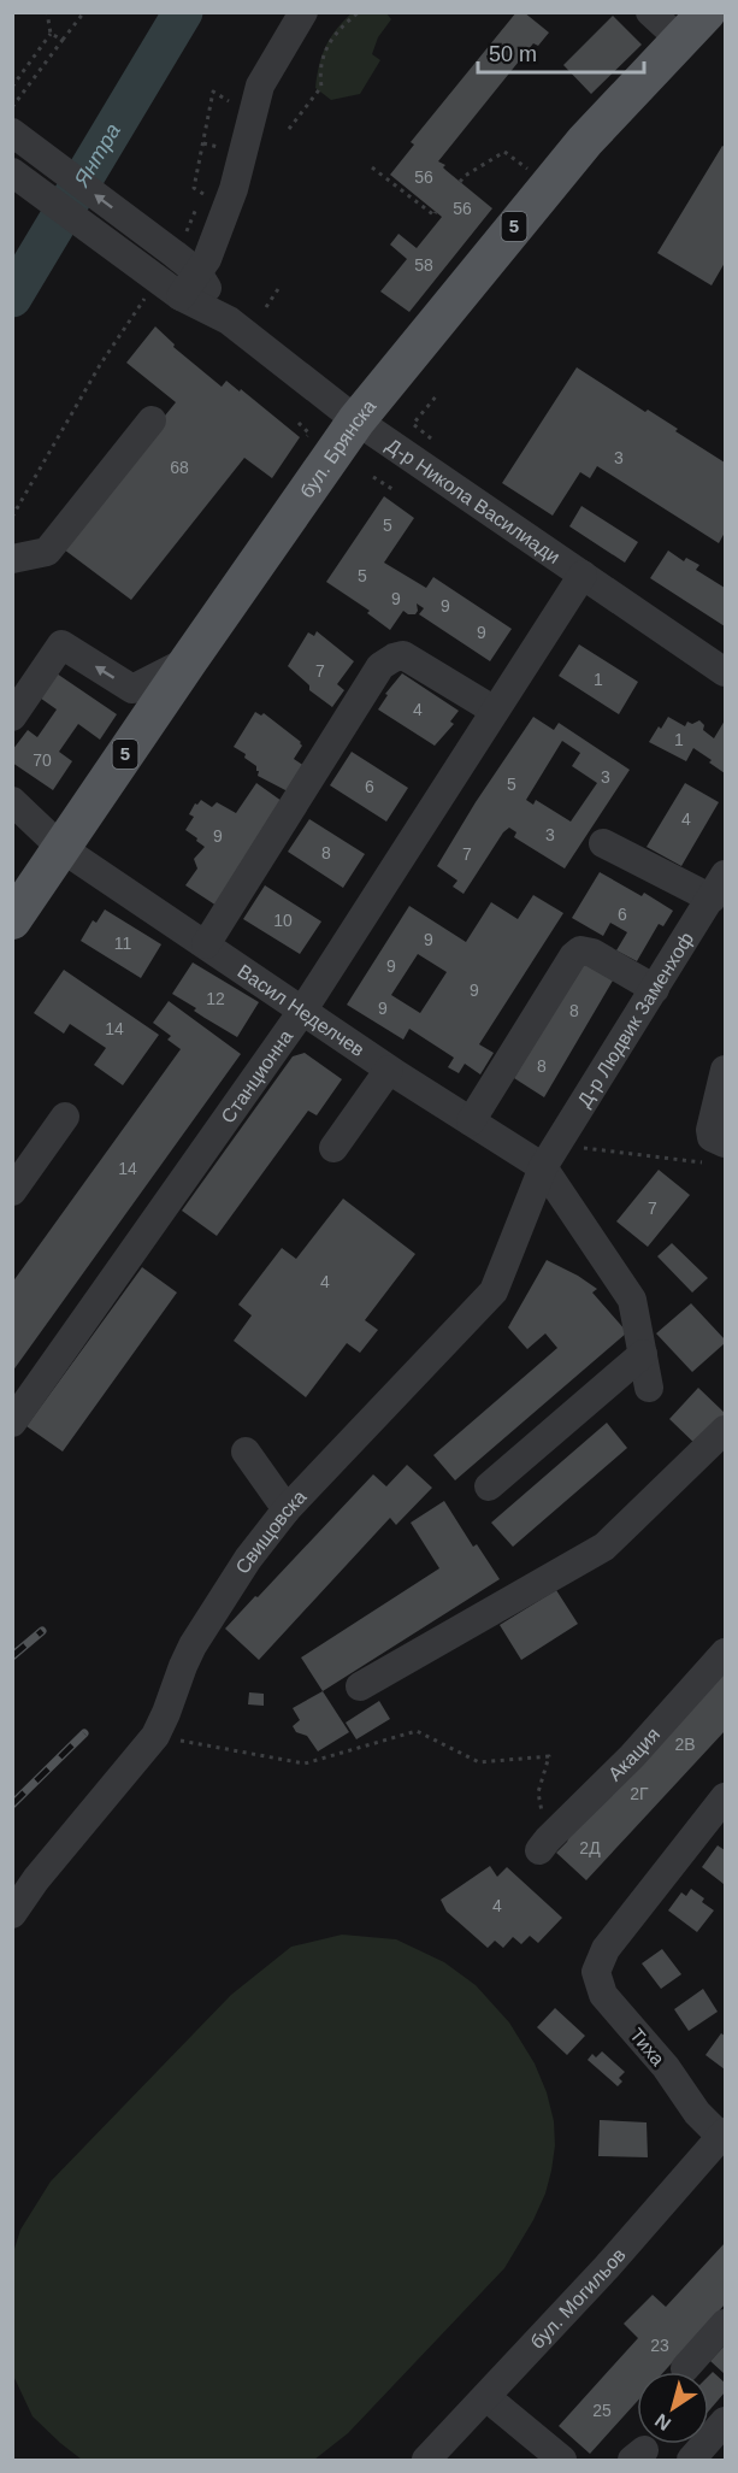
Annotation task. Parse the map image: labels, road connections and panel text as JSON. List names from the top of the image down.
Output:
{
  "streets": {
    "main road": ["5", "бул. Брянска"],
    "street": [
      "Д-р Никола Василиади",
      "Васил Неделчев",
      "Д-р Людвик Заменхоф",
      "Станционна",
      "Свищовска",
      "Акация",
      "Тиха",
      "бул. Могильов"
    ]
  },
  "crossings": [
    ["бул. Брянска", "Д-р Никола Василиади"],
    ["бул. Брянска", "Васил Неделчев"],
    ["Д-р Никола Василиади", "Станционна"],
    ["Васил Неделчев", "Д-р Людвик Заменхоф"],
    ["Васил Неделчев", "Станционна"],
    ["Васил Неделчев", "Свищовска"],
    ["Д-р Людвик Заменхоф", "Свищовска"],
    ["Тиха", "бул. Могильов"]
  ],
  "water": ["Янтра"],
  "house_numbers": [
    "56",
    "56",
    "58",
    "3",
    "68",
    "5",
    "5",
    "9",
    "9",
    "9",
    "7",
    "1",
    "4",
    "1",
    "70",
    "3",
    "5",
    "6",
    "4",
    "3",
    "9",
    "8",
    "7",
    "6",
    "10",
    "9",
    "11",
    "9",
    "9",
    "12",
    "9",
    "8",
    "14",
    "8",
    "14",
    "7",
    "4",
    "2В",
    "2Г",
    "2Д",
    "4",
    "23",
    "25"
  ],
  "scale_bar": "50 m",
  "north": "bottom left"
}
